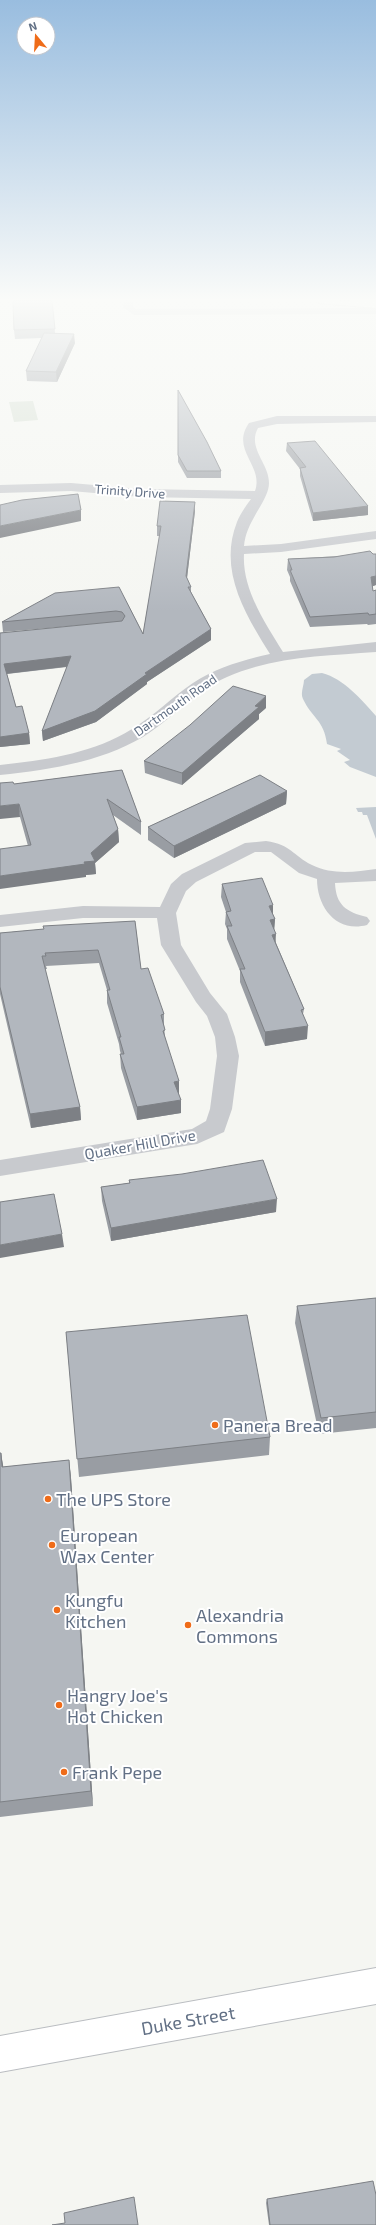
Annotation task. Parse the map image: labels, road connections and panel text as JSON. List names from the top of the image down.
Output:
{
  "streets": {
    "main road": ["Duke Street"],
    "street": ["Trinity Drive", "Dartmouth Road", "Quaker Hill Drive"]
  },
  "places": [
    "Panera Bread",
    "The UPS Store",
    "European Wax Center",
    "Kungfu Kitchen",
    "Alexandria Commons",
    "Hangry Joe's Hot Chicken",
    "Frank Pepe"
  ],
  "north": "top"
}
